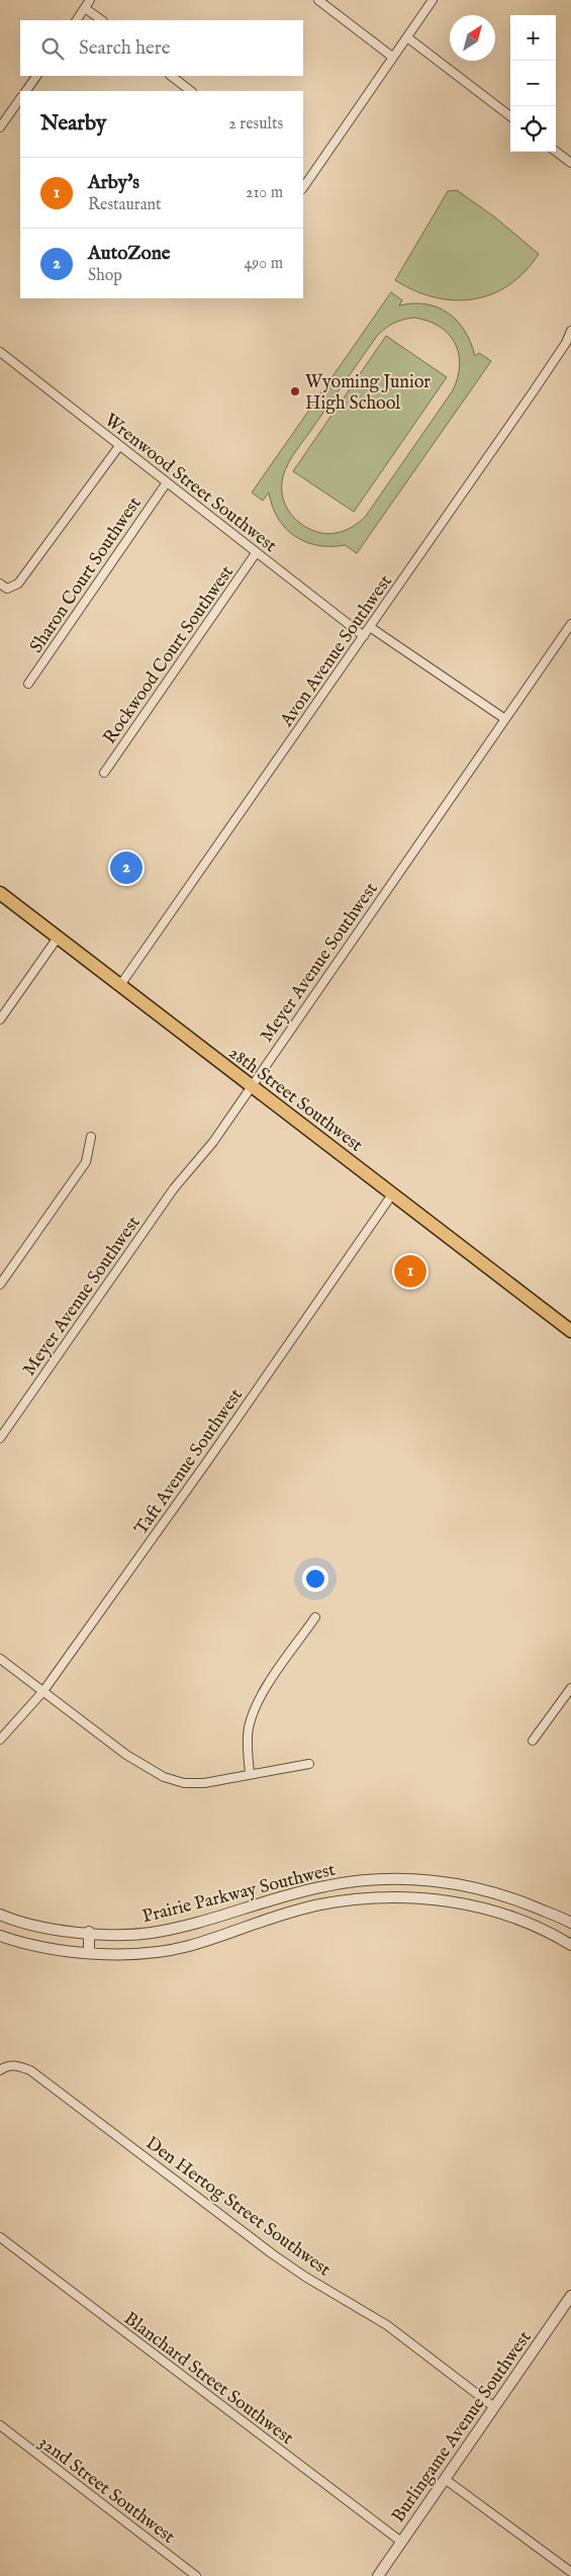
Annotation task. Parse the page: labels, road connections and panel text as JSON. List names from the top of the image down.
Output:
{
  "streets": {
    "main road": ["28th Street Southwest"],
    "street": [
      "Wrenwood Street Southwest",
      "Sharon Court Southwest",
      "Avon Avenue Southwest",
      "Rockwood Court Southwest",
      "Meyer Avenue Southwest",
      "Taft Avenue Southwest",
      "Prairie Parkway Southwest",
      "Den Hertog Street Southwest",
      "Blanchard Street Southwest",
      "Burlingame Avenue Southwest",
      "32nd Street Southwest"
    ]
  },
  "crossings": [
    ["Wrenwood Street Southwest", "Sharon Court Southwest"],
    ["Wrenwood Street Southwest", "Avon Avenue Southwest"],
    ["Wrenwood Street Southwest", "Rockwood Court Southwest"],
    ["Avon Avenue Southwest", "28th Street Southwest"],
    ["Meyer Avenue Southwest", "28th Street Southwest"],
    ["28th Street Southwest", "Taft Avenue Southwest"],
    ["Den Hertog Street Southwest", "Burlingame Avenue Southwest"],
    ["Blanchard Street Southwest", "Burlingame Avenue Southwest"]
  ],
  "places": ["Wyoming Junior High School"],
  "north": "top right",
  "page": {
    "map_buttons": ["+", "−"],
    "search": "Search here",
    "heading": ["Nearby", "2 results"],
    "list": [
      {
        "mark": "1",
        "name": "Arby's",
        "note": "Restaurant",
        "value": "210 m"
      },
      {
        "mark": "2",
        "name": "AutoZone",
        "note": "Shop",
        "value": "490 m"
      }
    ],
    "pins": ["2", "1"]
  }
}
